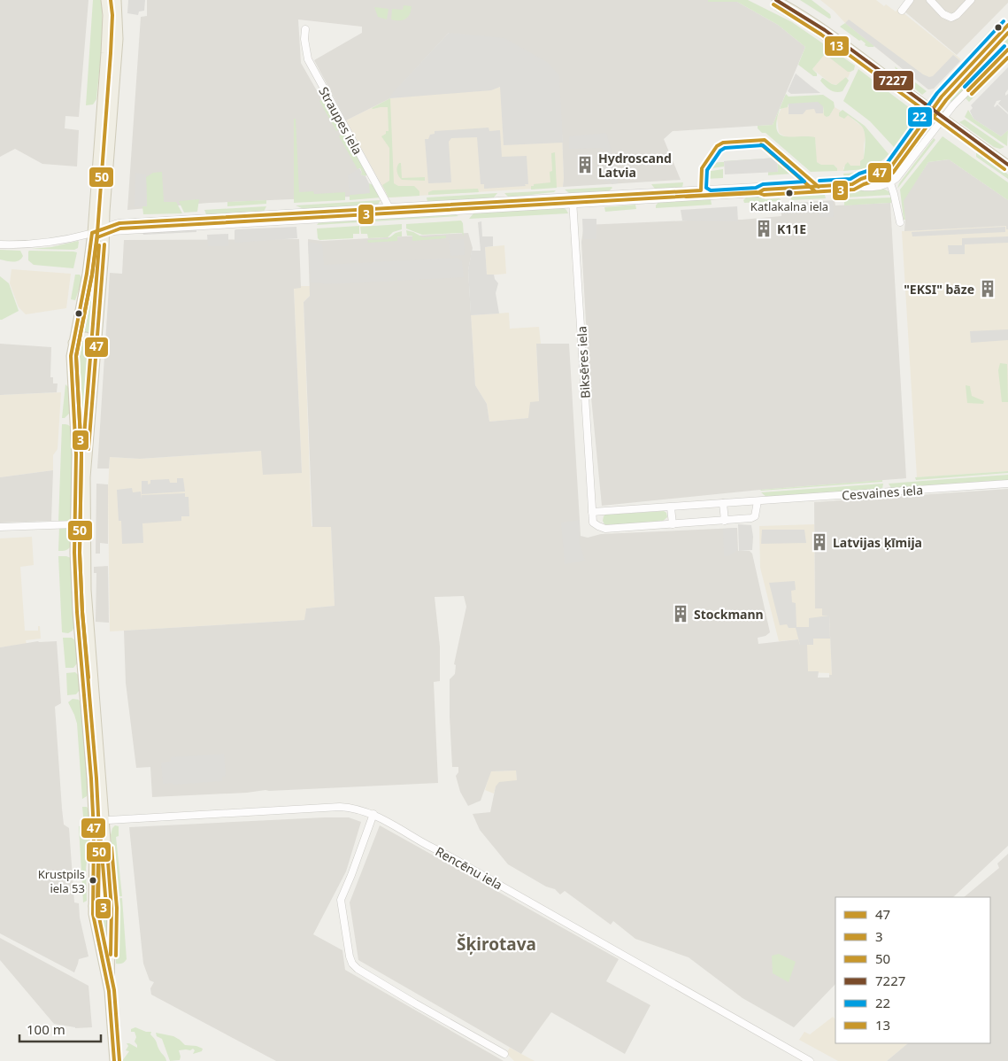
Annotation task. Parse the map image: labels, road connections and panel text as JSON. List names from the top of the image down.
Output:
{
  "streets": {
    "street": [
      "Straupes iela",
      "Biksēres iela",
      "Cesvaines iela",
      "Rencēnu iela"
    ]
  },
  "crossings": [
    ["Biksēres iela", "Cesvaines iela"]
  ],
  "districts": ["Šķirotava"],
  "places": {
    "building": [
      "Hydroscand Latvia",
      "K11E",
      "\"EKSI\" bāze",
      "Latvijas ķīmija",
      "Stockmann"
    ],
    "other": ["Katlakalna iela", "Krustpils iela 53"]
  },
  "lines": [
    "transit line 50",
    "transit line 7227",
    "transit line 13",
    "transit line 22",
    "transit line 47",
    "transit line 3"
  ],
  "legend": [
    "47",
    "3",
    "50",
    "7227",
    "22",
    "13"
  ],
  "scale_bar": "100 m"
}
